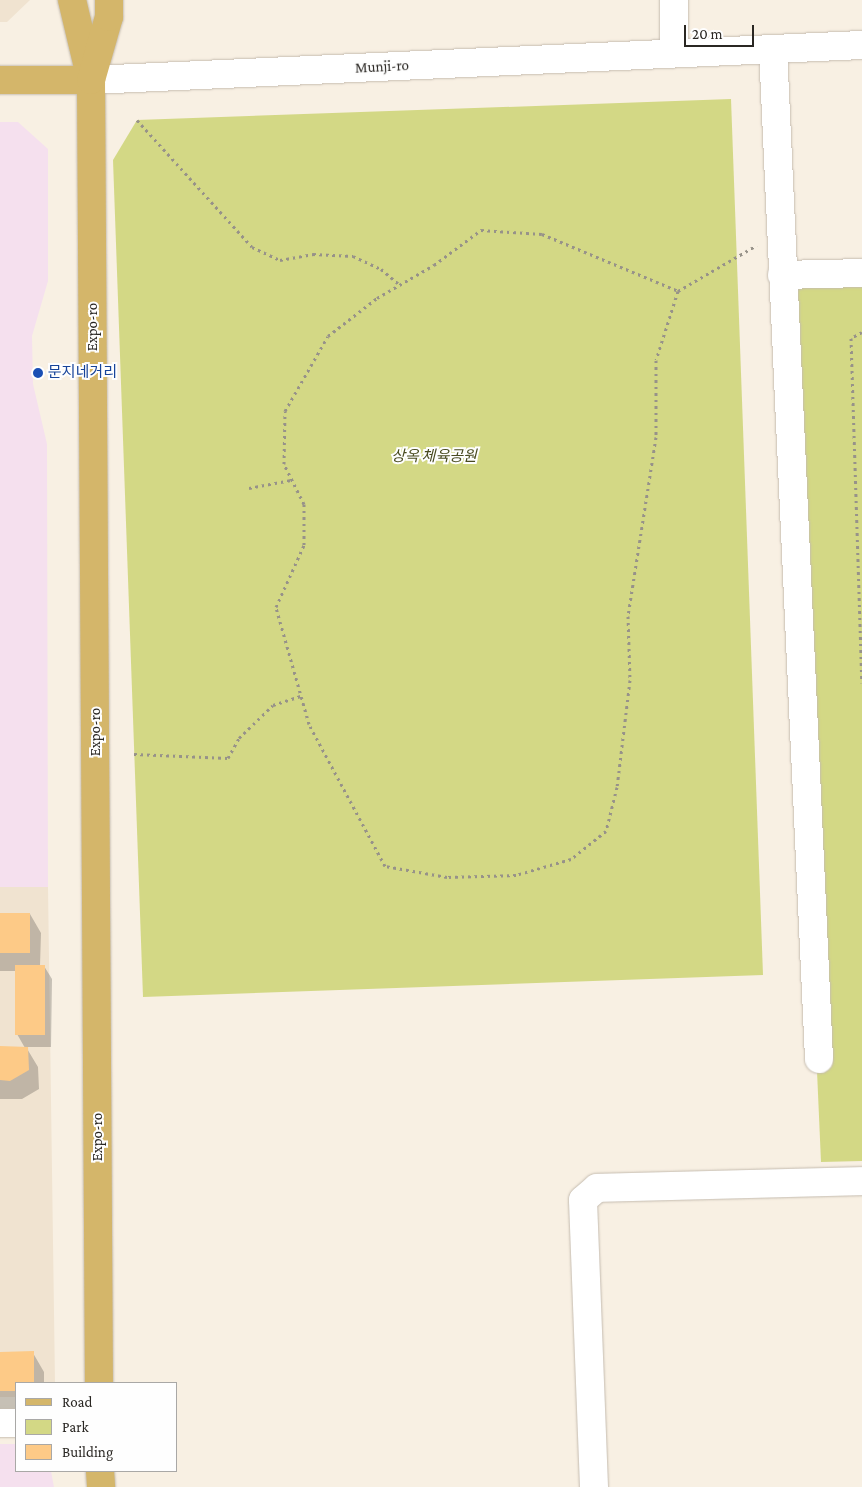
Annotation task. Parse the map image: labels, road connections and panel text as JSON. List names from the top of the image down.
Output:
{
  "streets": {
    "main road": ["Expo-ro"],
    "street": ["Munji-ro"]
  },
  "crossings": [
    ["Munji-ro", "Expo-ro"]
  ],
  "parks": ["상옥 체육공원"],
  "places": ["문지네거리"],
  "legend": ["Road", "Park", "Building"],
  "scale_bar": "20 m"
}
